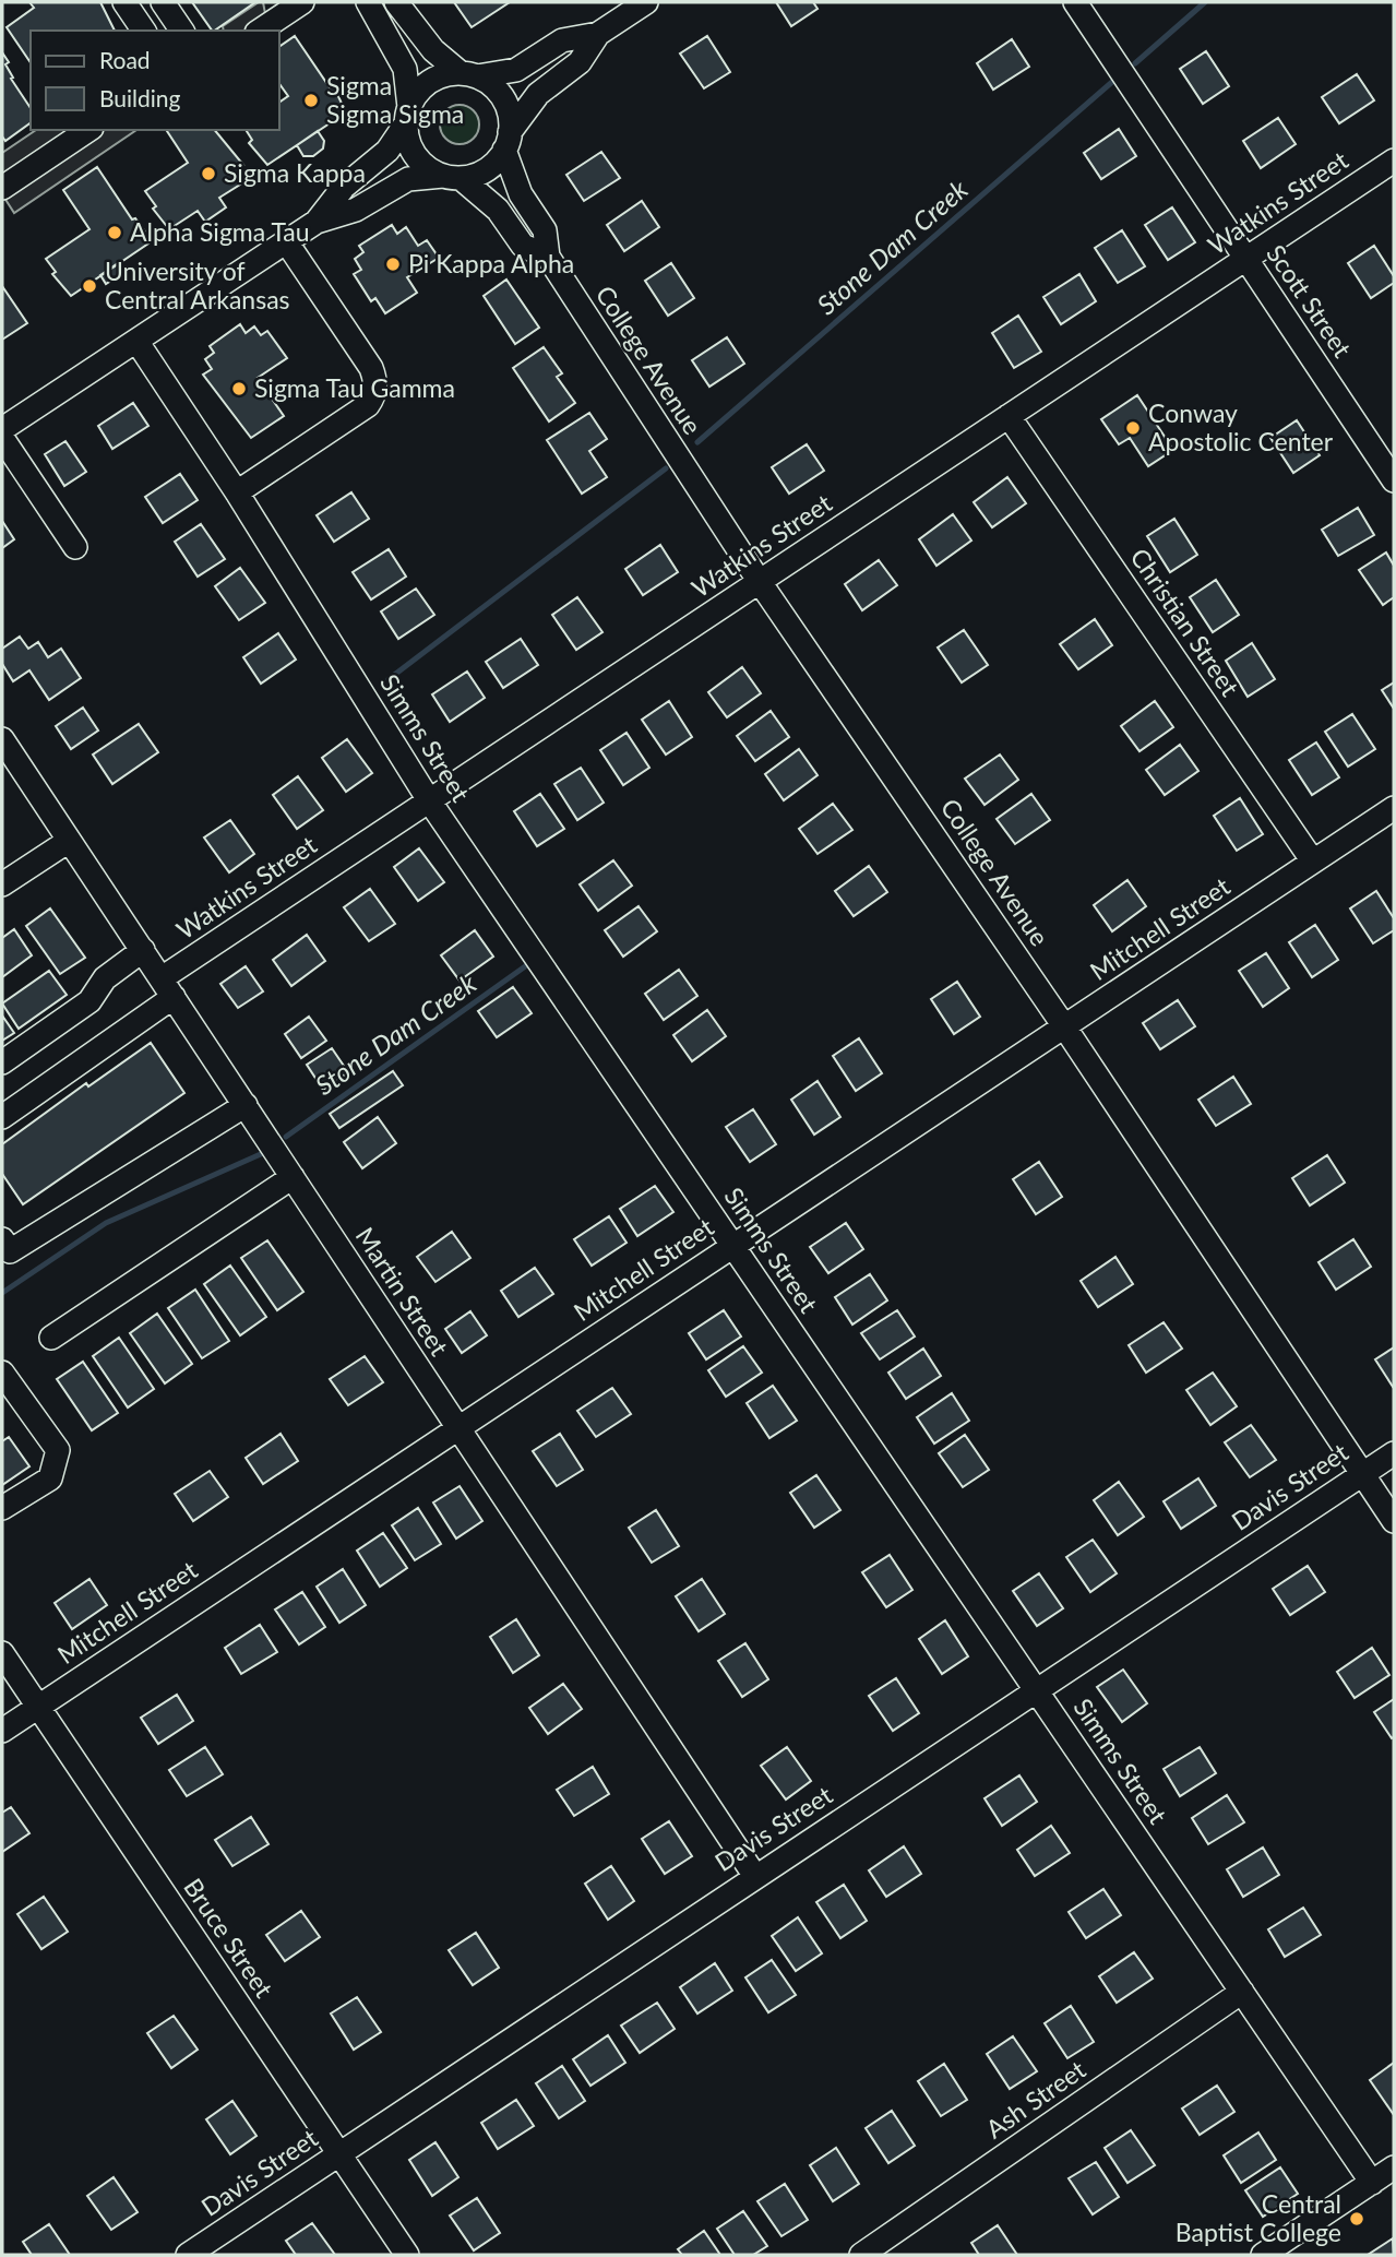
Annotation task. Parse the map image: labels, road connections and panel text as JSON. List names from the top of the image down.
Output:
{
  "streets": {
    "street": [
      "Watkins Street",
      "Scott Street",
      "College Avenue",
      "Christian Street",
      "Simms Street",
      "Mitchell Street",
      "Martin Street",
      "Davis Street",
      "Bruce Street",
      "Ash Street"
    ]
  },
  "crossings": [
    ["Watkins Street", "Scott Street"],
    ["Watkins Street", "College Avenue"],
    ["Watkins Street", "Christian Street"],
    ["Watkins Street", "Simms Street"],
    ["Watkins Street", "Martin Street"],
    ["College Avenue", "Mitchell Street"],
    ["College Avenue", "Davis Street"],
    ["Christian Street", "Mitchell Street"],
    ["Simms Street", "Mitchell Street"],
    ["Simms Street", "Davis Street"],
    ["Simms Street", "Ash Street"],
    ["Mitchell Street", "Martin Street"],
    ["Mitchell Street", "Bruce Street"],
    ["Martin Street", "Davis Street"],
    ["Davis Street", "Bruce Street"]
  ],
  "water": ["Stone Dam Creek"],
  "places": [
    "Sigma Sigma Sigma",
    "Sigma Kappa",
    "Alpha Sigma Tau",
    "Pi Kappa Alpha",
    "University of Central Arkansas",
    "Sigma Tau Gamma",
    "Conway Apostolic Center",
    "Central Baptist College"
  ],
  "legend": ["Road", "Building"]
}
